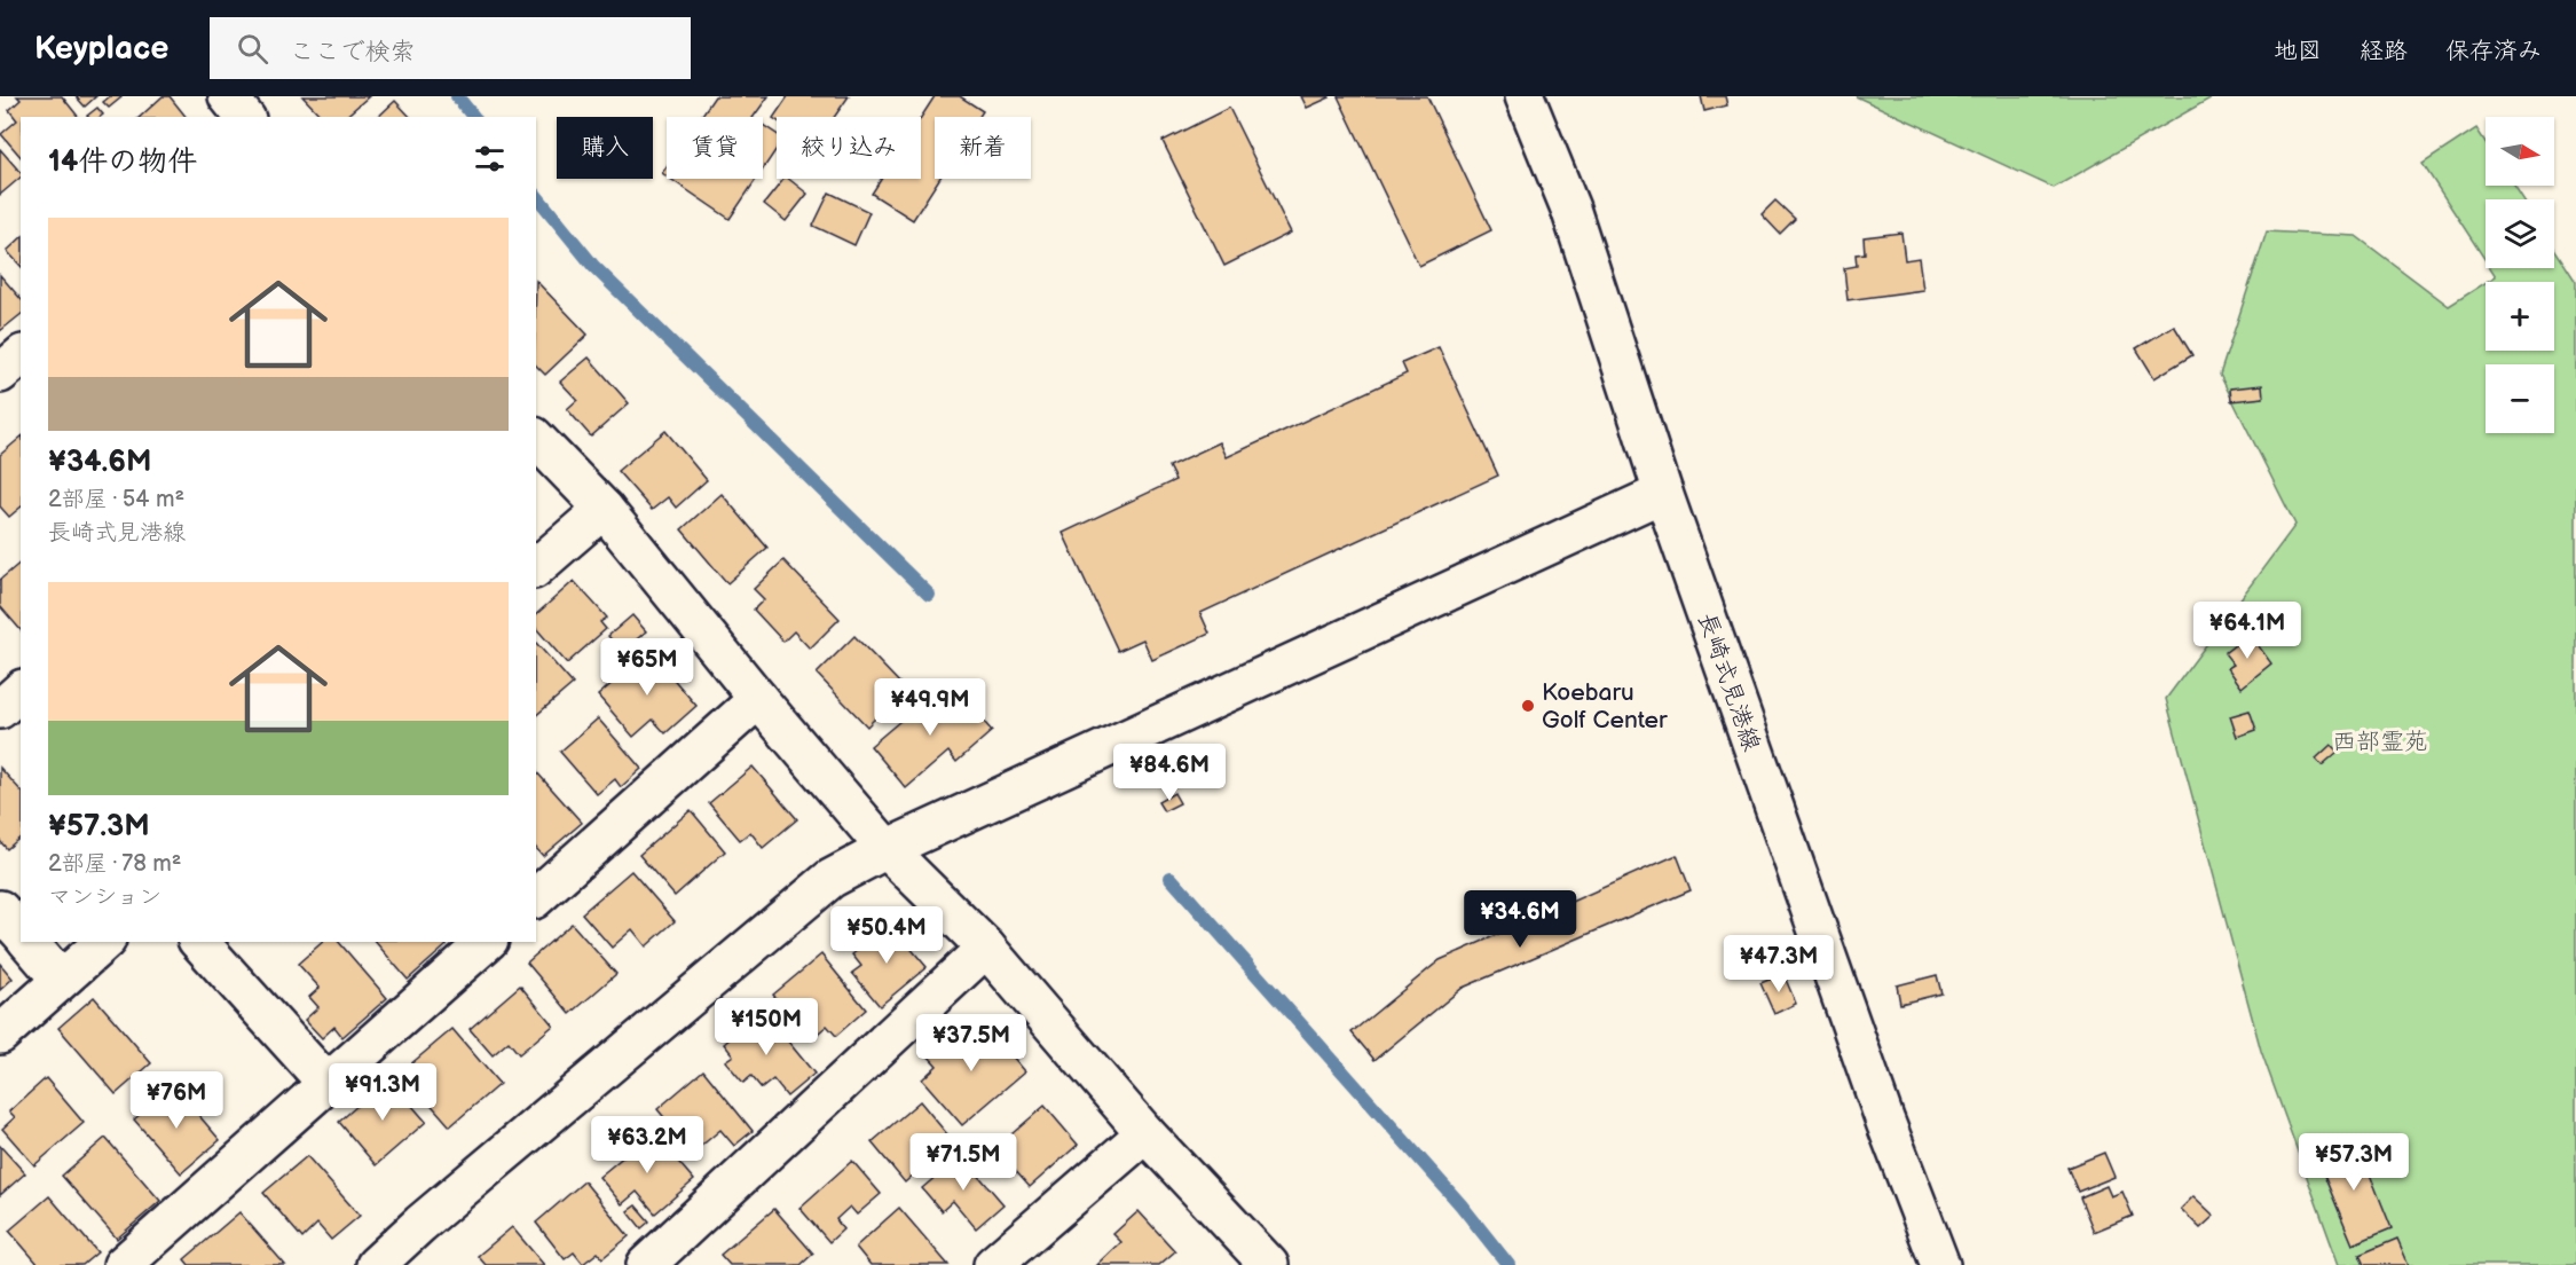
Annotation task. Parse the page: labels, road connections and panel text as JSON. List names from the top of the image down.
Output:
{
  "streets": {
    "street": ["長崎式見港線"]
  },
  "parks": ["西部霊苑"],
  "places": ["Koebaru Golf Center"],
  "north": "right",
  "page": {
    "header": "Keyplace",
    "search": "ここで検索",
    "nav": ["地図", "経路", "保存済み"],
    "map_buttons": ["+", "−"],
    "chip": [
      "購入",
      "賃貸",
      "絞り込み",
      "新着"
    ],
    "heading": "14件の物件",
    "list": [
      {
        "name": "¥34.6M",
        "note": "2部屋 · 54 m² · 長崎式見港線"
      },
      {
        "name": "¥57.3M",
        "note": "2部屋 · 78 m² · マンション"
      }
    ],
    "price": [
      "¥64.1M",
      "¥65M",
      "¥49.9M",
      "¥84.6M",
      "¥34.6M",
      "¥50.4M",
      "¥47.3M",
      "¥150M",
      "¥37.5M",
      "¥91.3M",
      "¥76M",
      "¥63.2M",
      "¥71.5M",
      "¥57.3M"
    ]
  }
}
